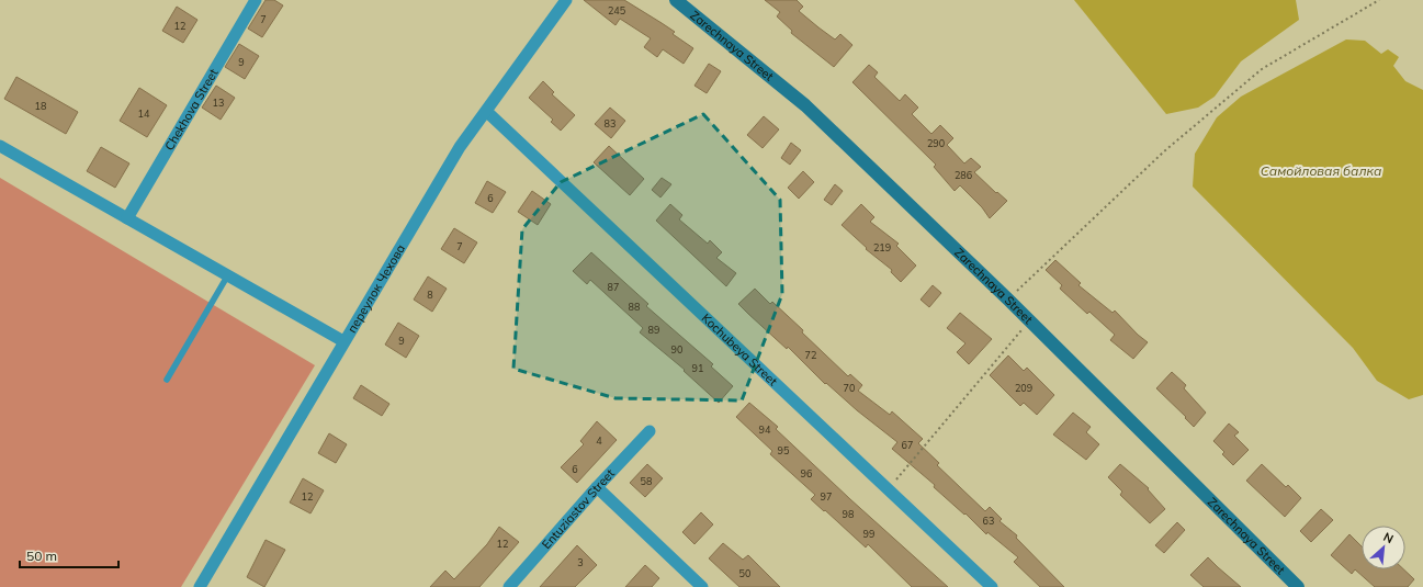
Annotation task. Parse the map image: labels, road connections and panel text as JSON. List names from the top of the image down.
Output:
{
  "streets": {
    "main road": ["Zarechnaya Street"],
    "street": [
      "Chekhova Street",
      "переулок Чехова",
      "Kochubeya Street",
      "Entuziastov Street"
    ]
  },
  "crossings": [
    ["переулок Чехова", "Kochubeya Street"]
  ],
  "water": ["Самойловая балка"],
  "house_numbers": [
    "245",
    "7",
    "12",
    "9",
    "13",
    "18",
    "14",
    "83",
    "290",
    "286",
    "6",
    "7",
    "219",
    "87",
    "8",
    "88",
    "89",
    "9",
    "90",
    "72",
    "91",
    "70",
    "209",
    "94",
    "4",
    "67",
    "95",
    "6",
    "96",
    "58",
    "12",
    "97",
    "98",
    "63",
    "99",
    "12",
    "3",
    "50"
  ],
  "scale_bar": "50 m",
  "north": "top right"
}
